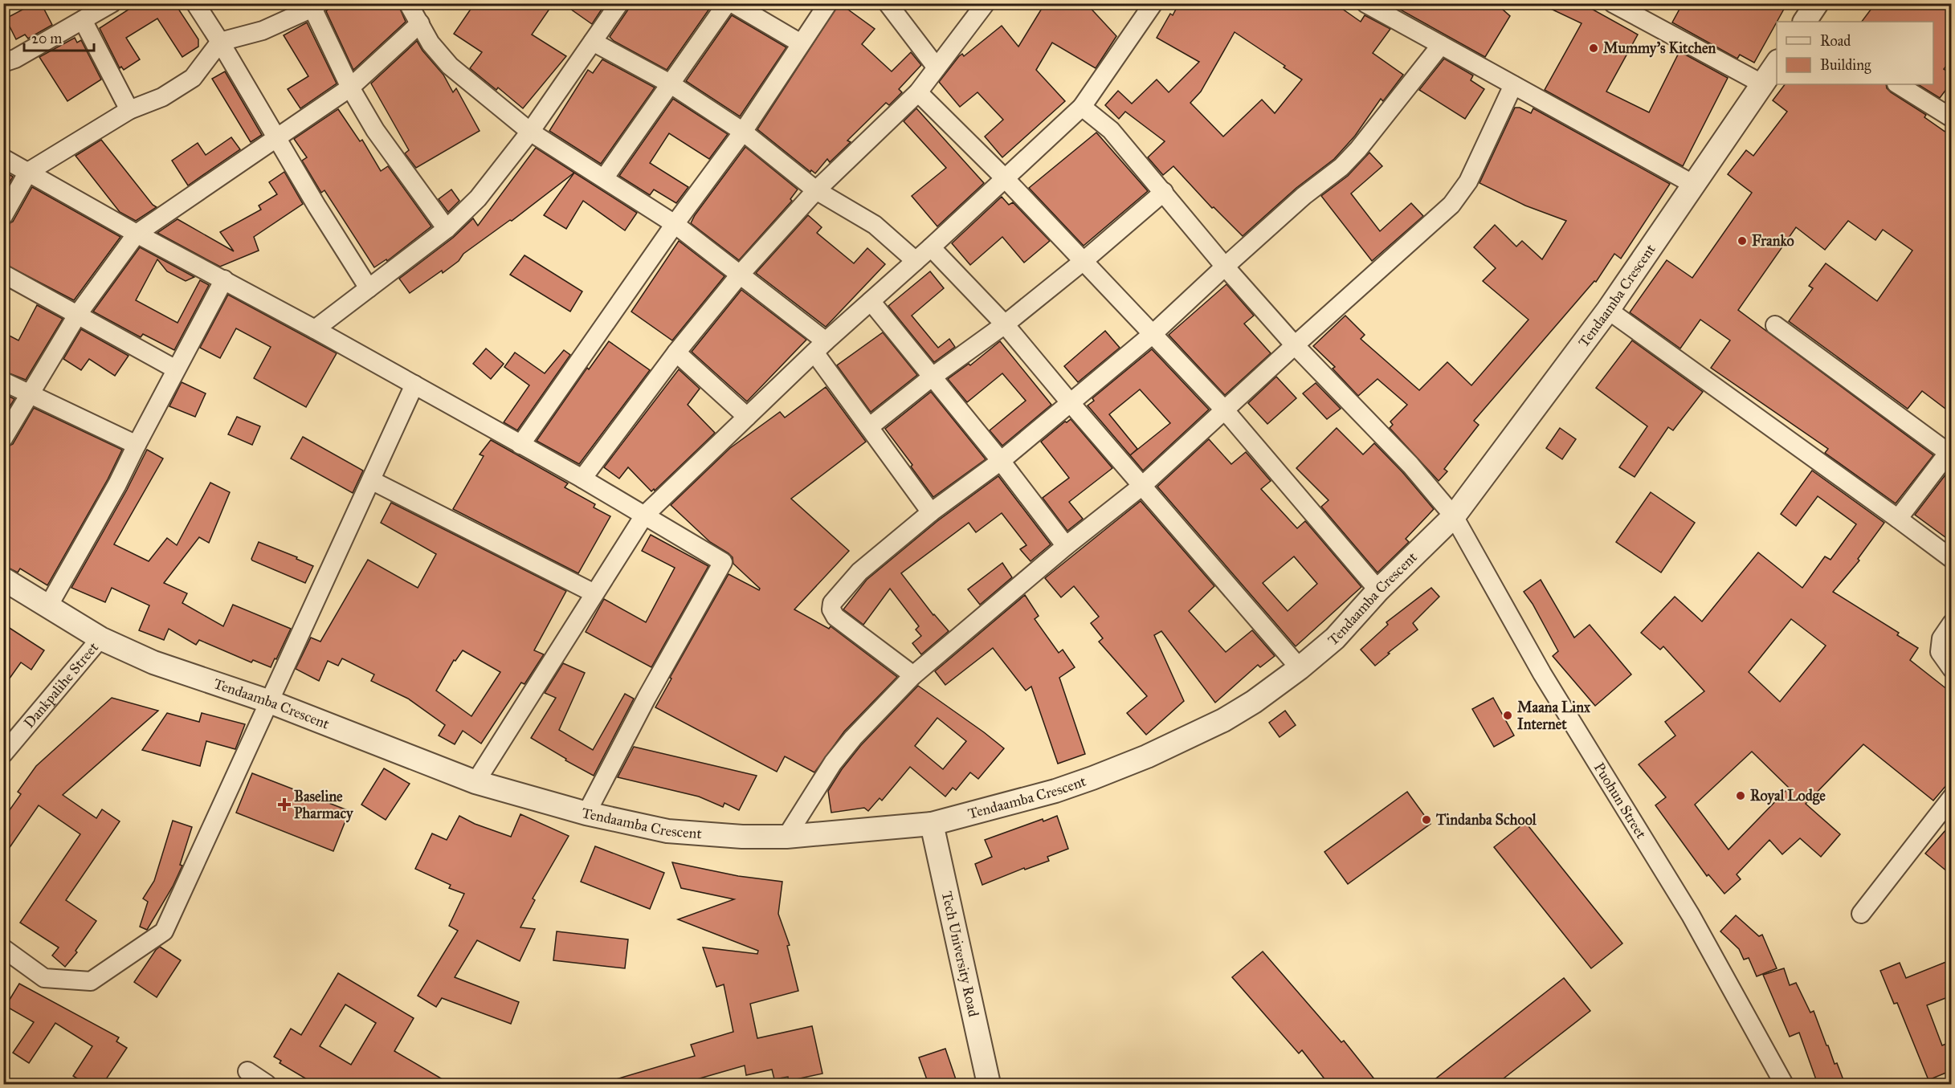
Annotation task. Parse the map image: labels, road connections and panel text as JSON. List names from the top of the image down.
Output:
{
  "streets": {
    "street": [
      "Tendaamba Crescent",
      "Dankpalihe Street",
      "Puohun Street",
      "Tech University Road"
    ]
  },
  "crossings": [
    ["Tendaamba Crescent", "Dankpalihe Street"],
    ["Tendaamba Crescent", "Puohun Street"],
    ["Tendaamba Crescent", "Tech University Road"]
  ],
  "places": {
    "other": [
      "Mummy's Kitchen",
      "Franko",
      "Maana Linx Internet",
      "Royal Lodge",
      "Tindanba School"
    ],
    "health": ["Baseline Pharmacy"]
  },
  "legend": ["Road", "Building"],
  "scale_bar": "20 m"
}
